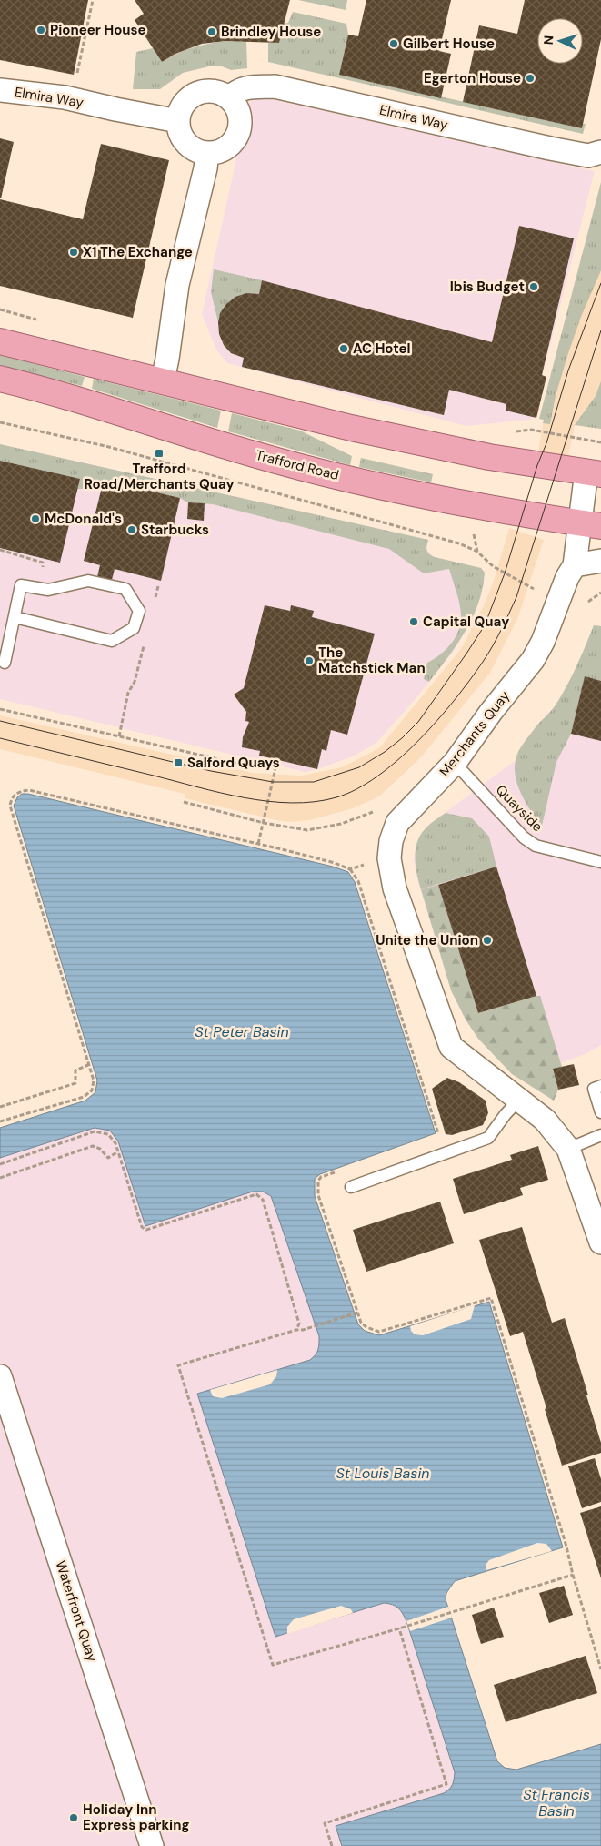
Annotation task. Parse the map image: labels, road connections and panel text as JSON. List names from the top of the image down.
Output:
{
  "streets": {
    "highway": ["Trafford Road"],
    "street": ["Elmira Way", "Merchants Quay", "Waterfront Quay"],
    "lane": ["Quayside"]
  },
  "crossings": [
    ["Trafford Road", "Merchants Quay"],
    ["Merchants Quay", "Quayside"]
  ],
  "water": ["St Peter Basin", "St Louis Basin", "St Francis Basin"],
  "places": {
    "other": [
      "Pioneer House",
      "Brindley House",
      "Gilbert House",
      "Egerton House",
      "X1 The Exchange",
      "Ibis Budget",
      "AC Hotel",
      "McDonald's",
      "Starbucks",
      "Capital Quay",
      "The Matchstick Man",
      "Unite the Union",
      "Holiday Inn Express parking"
    ],
    "transit": ["Trafford Road/Merchants Quay", "Salford Quays"]
  },
  "north": "left"
}
